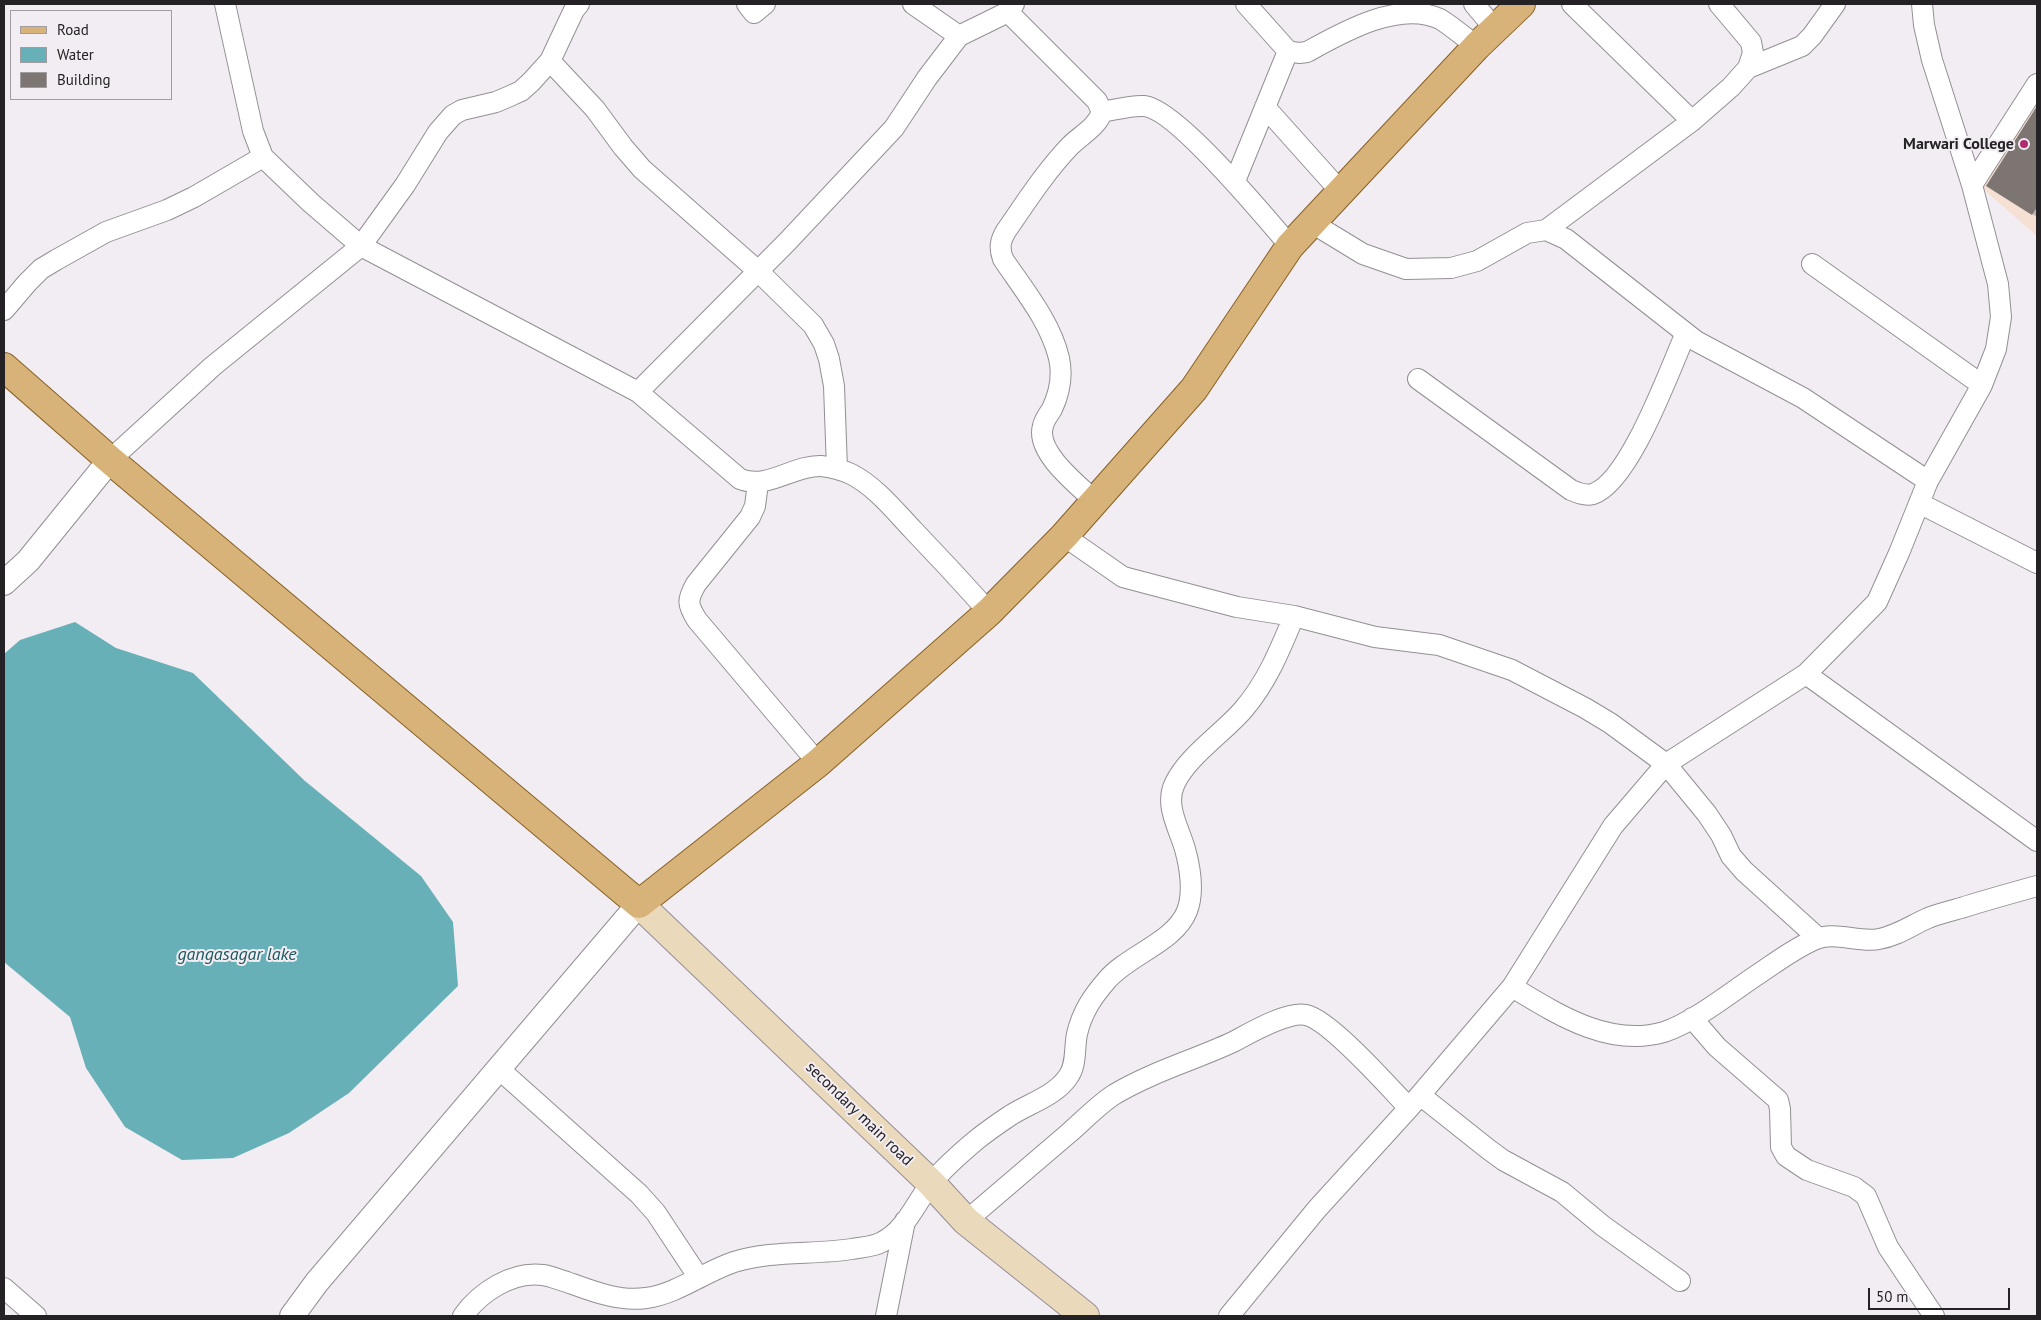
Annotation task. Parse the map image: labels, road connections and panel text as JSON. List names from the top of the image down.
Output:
{
  "streets": {
    "main road": ["secondary main road"]
  },
  "water": ["gangasagar lake"],
  "places": ["Marwari College"],
  "legend": ["Road", "Water", "Building"],
  "scale_bar": "50 m"
}
